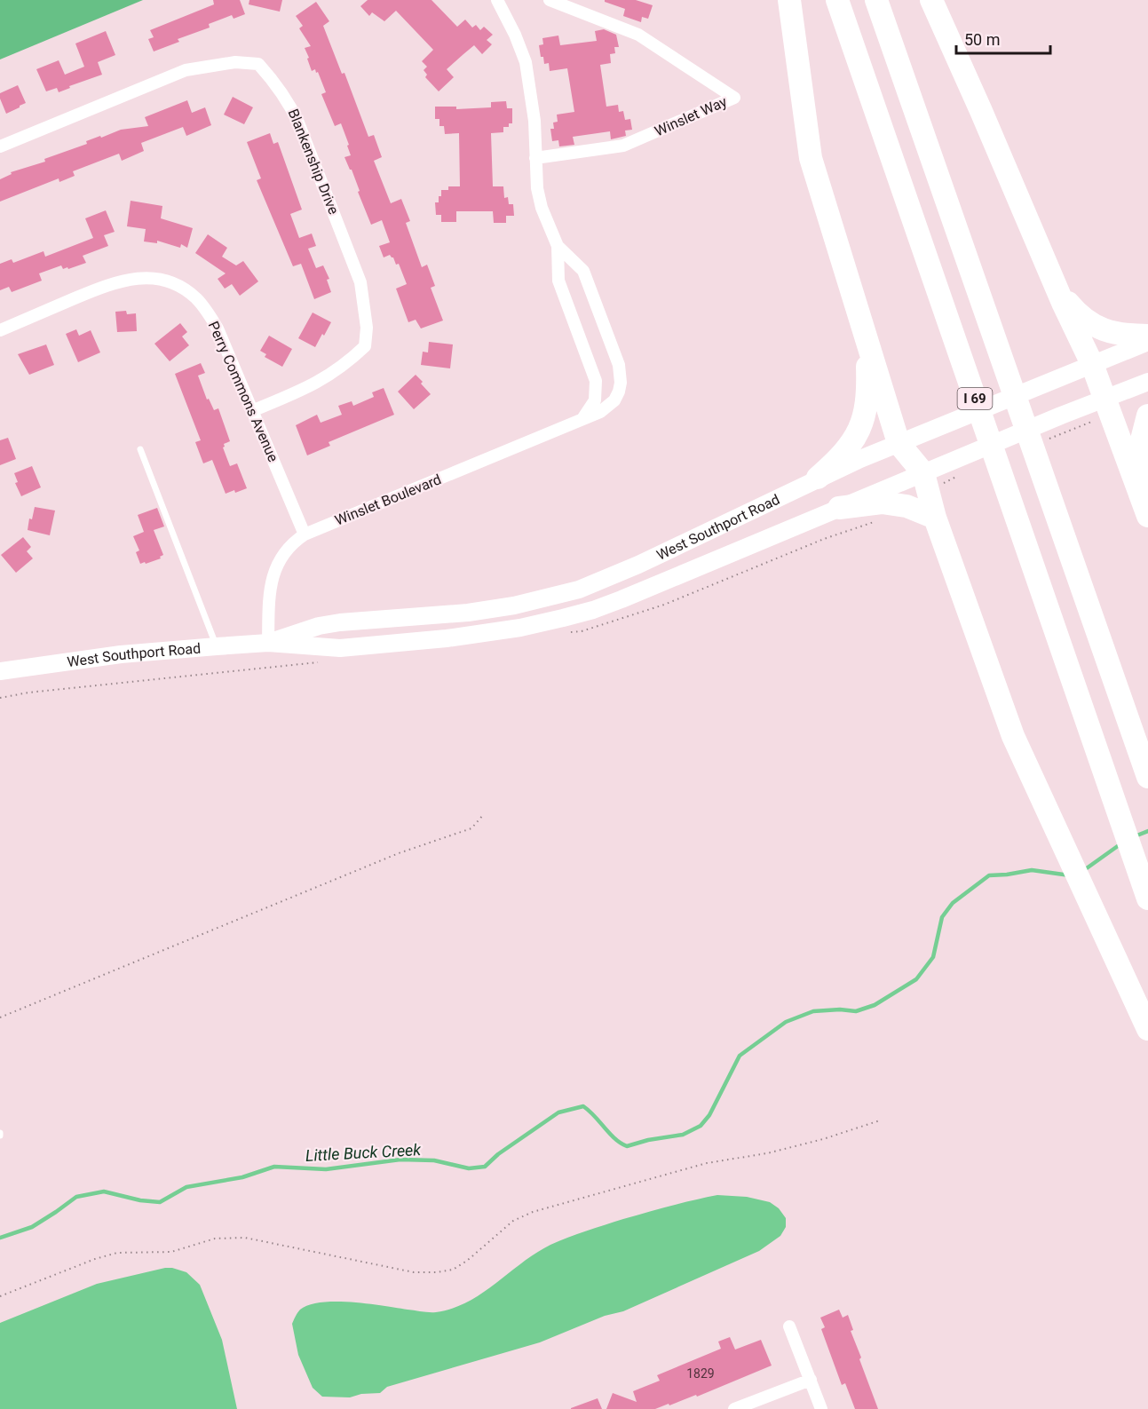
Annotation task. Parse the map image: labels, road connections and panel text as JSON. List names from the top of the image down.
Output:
{
  "streets": {
    "highway": ["I 69"],
    "main road": ["West Southport Road"],
    "street": [
      "Winslet Way",
      "Blankenship Drive",
      "Perry Commons Avenue",
      "Winslet Boulevard"
    ]
  },
  "crossings": [
    ["Winslet Way", "Winslet Boulevard"],
    ["Blankenship Drive", "Perry Commons Avenue"],
    ["Perry Commons Avenue", "Winslet Boulevard"],
    ["Winslet Boulevard", "West Southport Road"]
  ],
  "water": ["Little Buck Creek"],
  "house_numbers": ["1829"],
  "scale_bar": "50 m"
}
